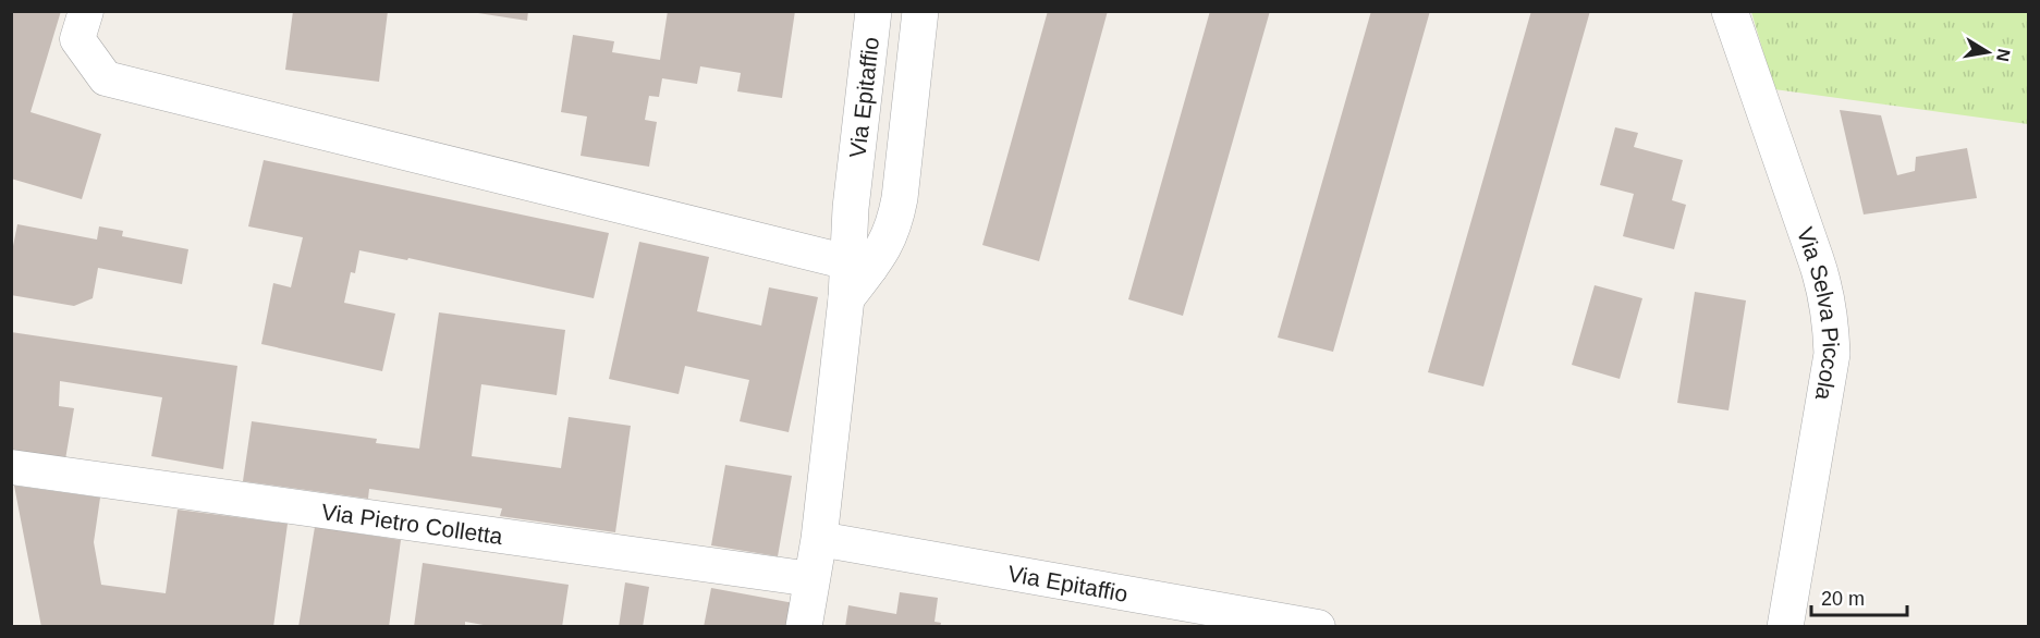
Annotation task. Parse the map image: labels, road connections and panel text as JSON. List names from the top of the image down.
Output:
{
  "streets": {
    "street": ["Via Epitaffio", "Via Selva Piccola", "Via Pietro Colletta"]
  },
  "crossings": [
    ["Via Epitaffio", "Via Pietro Colletta"]
  ],
  "scale_bar": "20 m",
  "north": "right"
}
